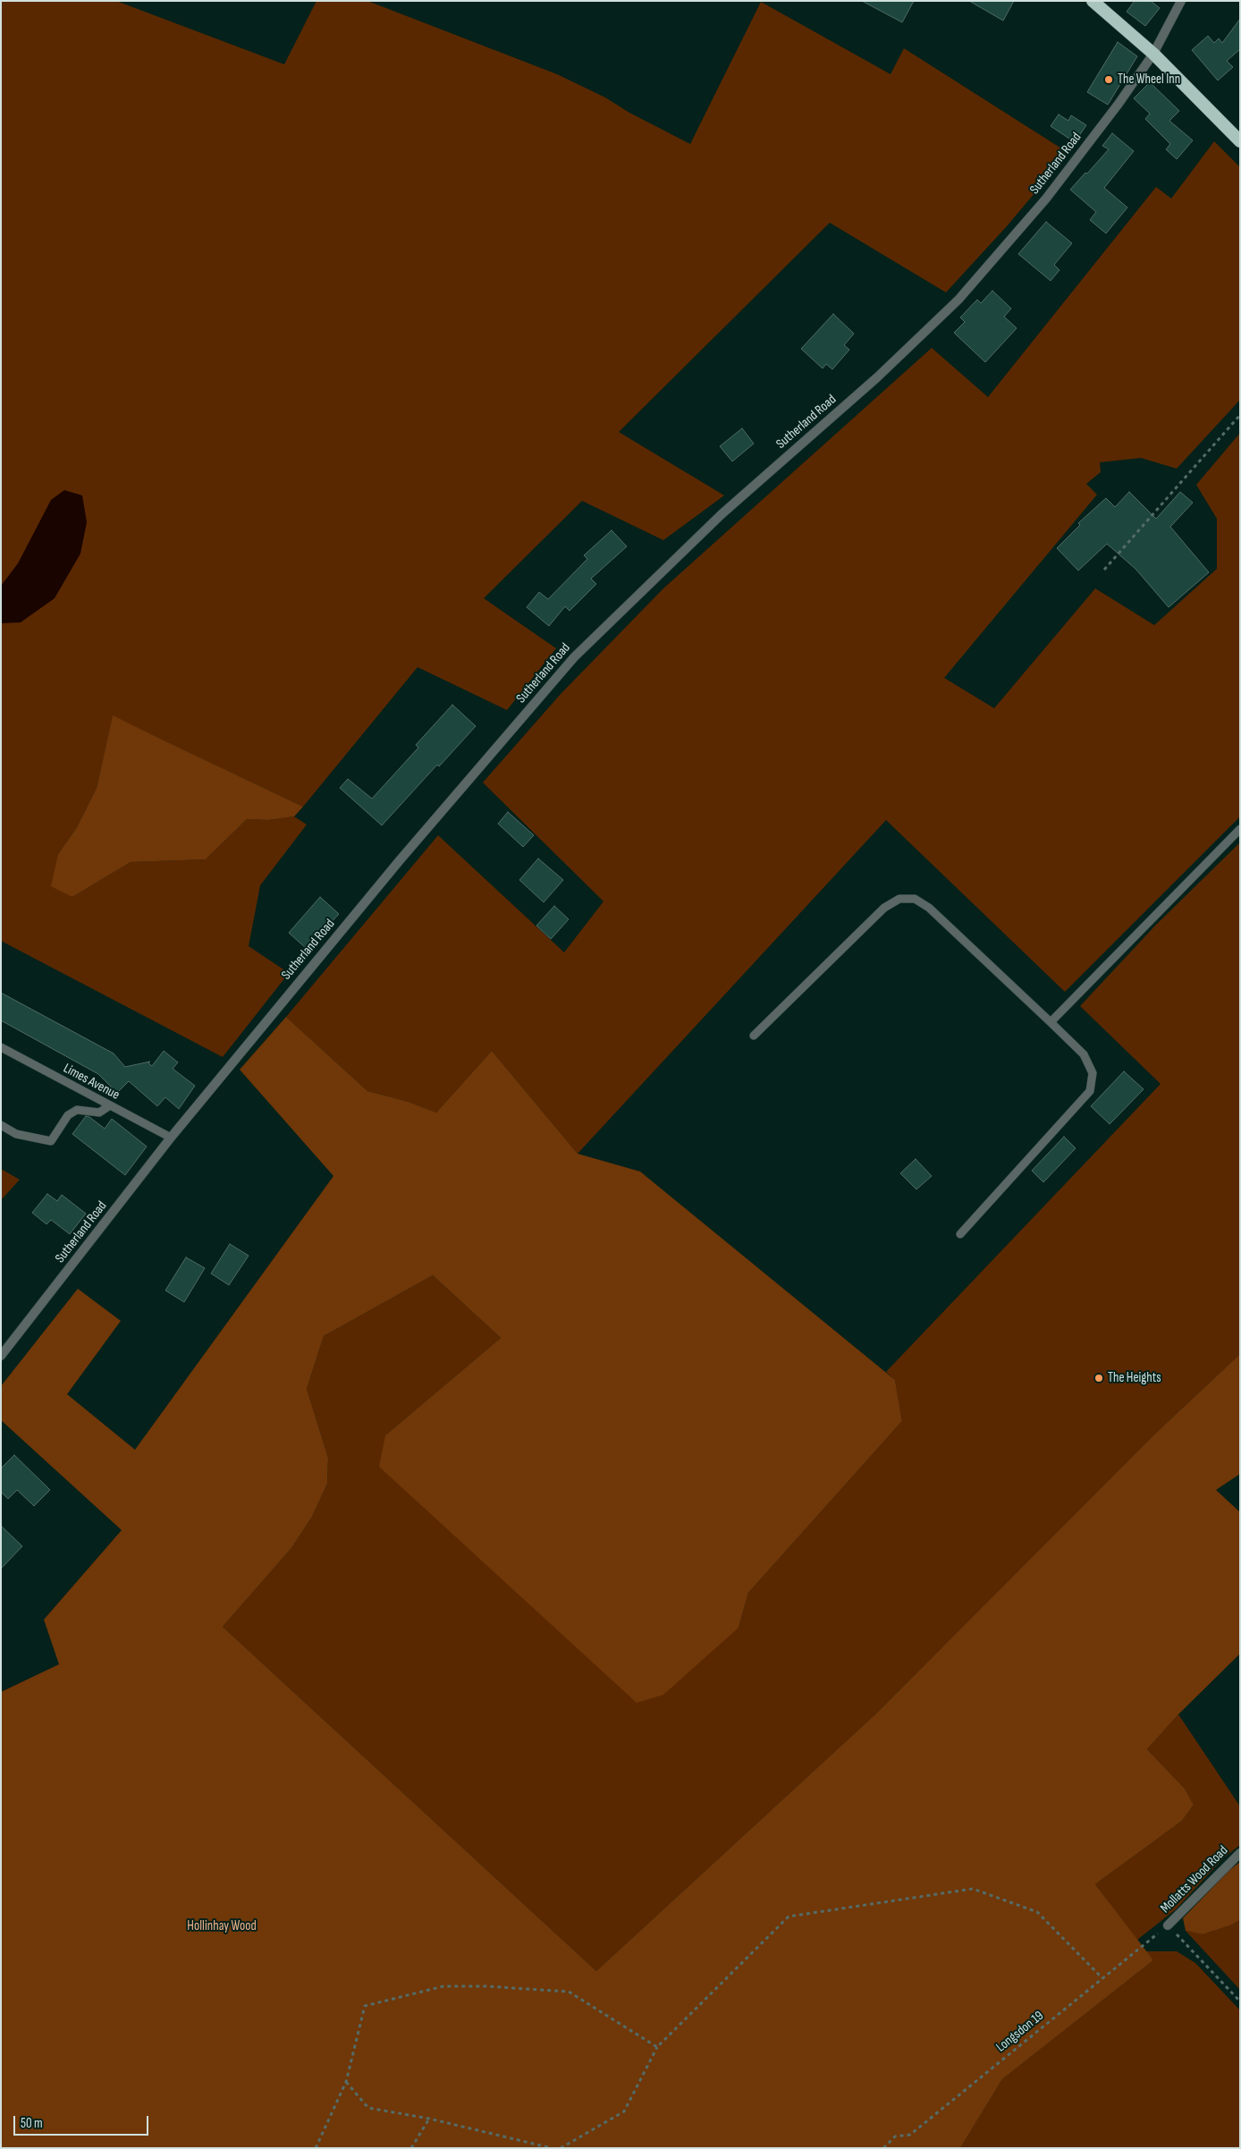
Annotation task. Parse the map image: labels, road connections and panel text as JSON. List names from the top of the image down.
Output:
{
  "streets": {
    "street": ["Sutherland Road", "Mollatts Wood Road"],
    "lane": ["Limes Avenue"],
    "path": ["Longsdon 19"]
  },
  "crossings": [
    ["Sutherland Road", "Limes Avenue"],
    ["Mollatts Wood Road", "Longsdon 19"]
  ],
  "parks": ["Hollinhay Wood"],
  "places": ["The Wheel Inn", "The Heights"],
  "scale_bar": "50 m"
}
